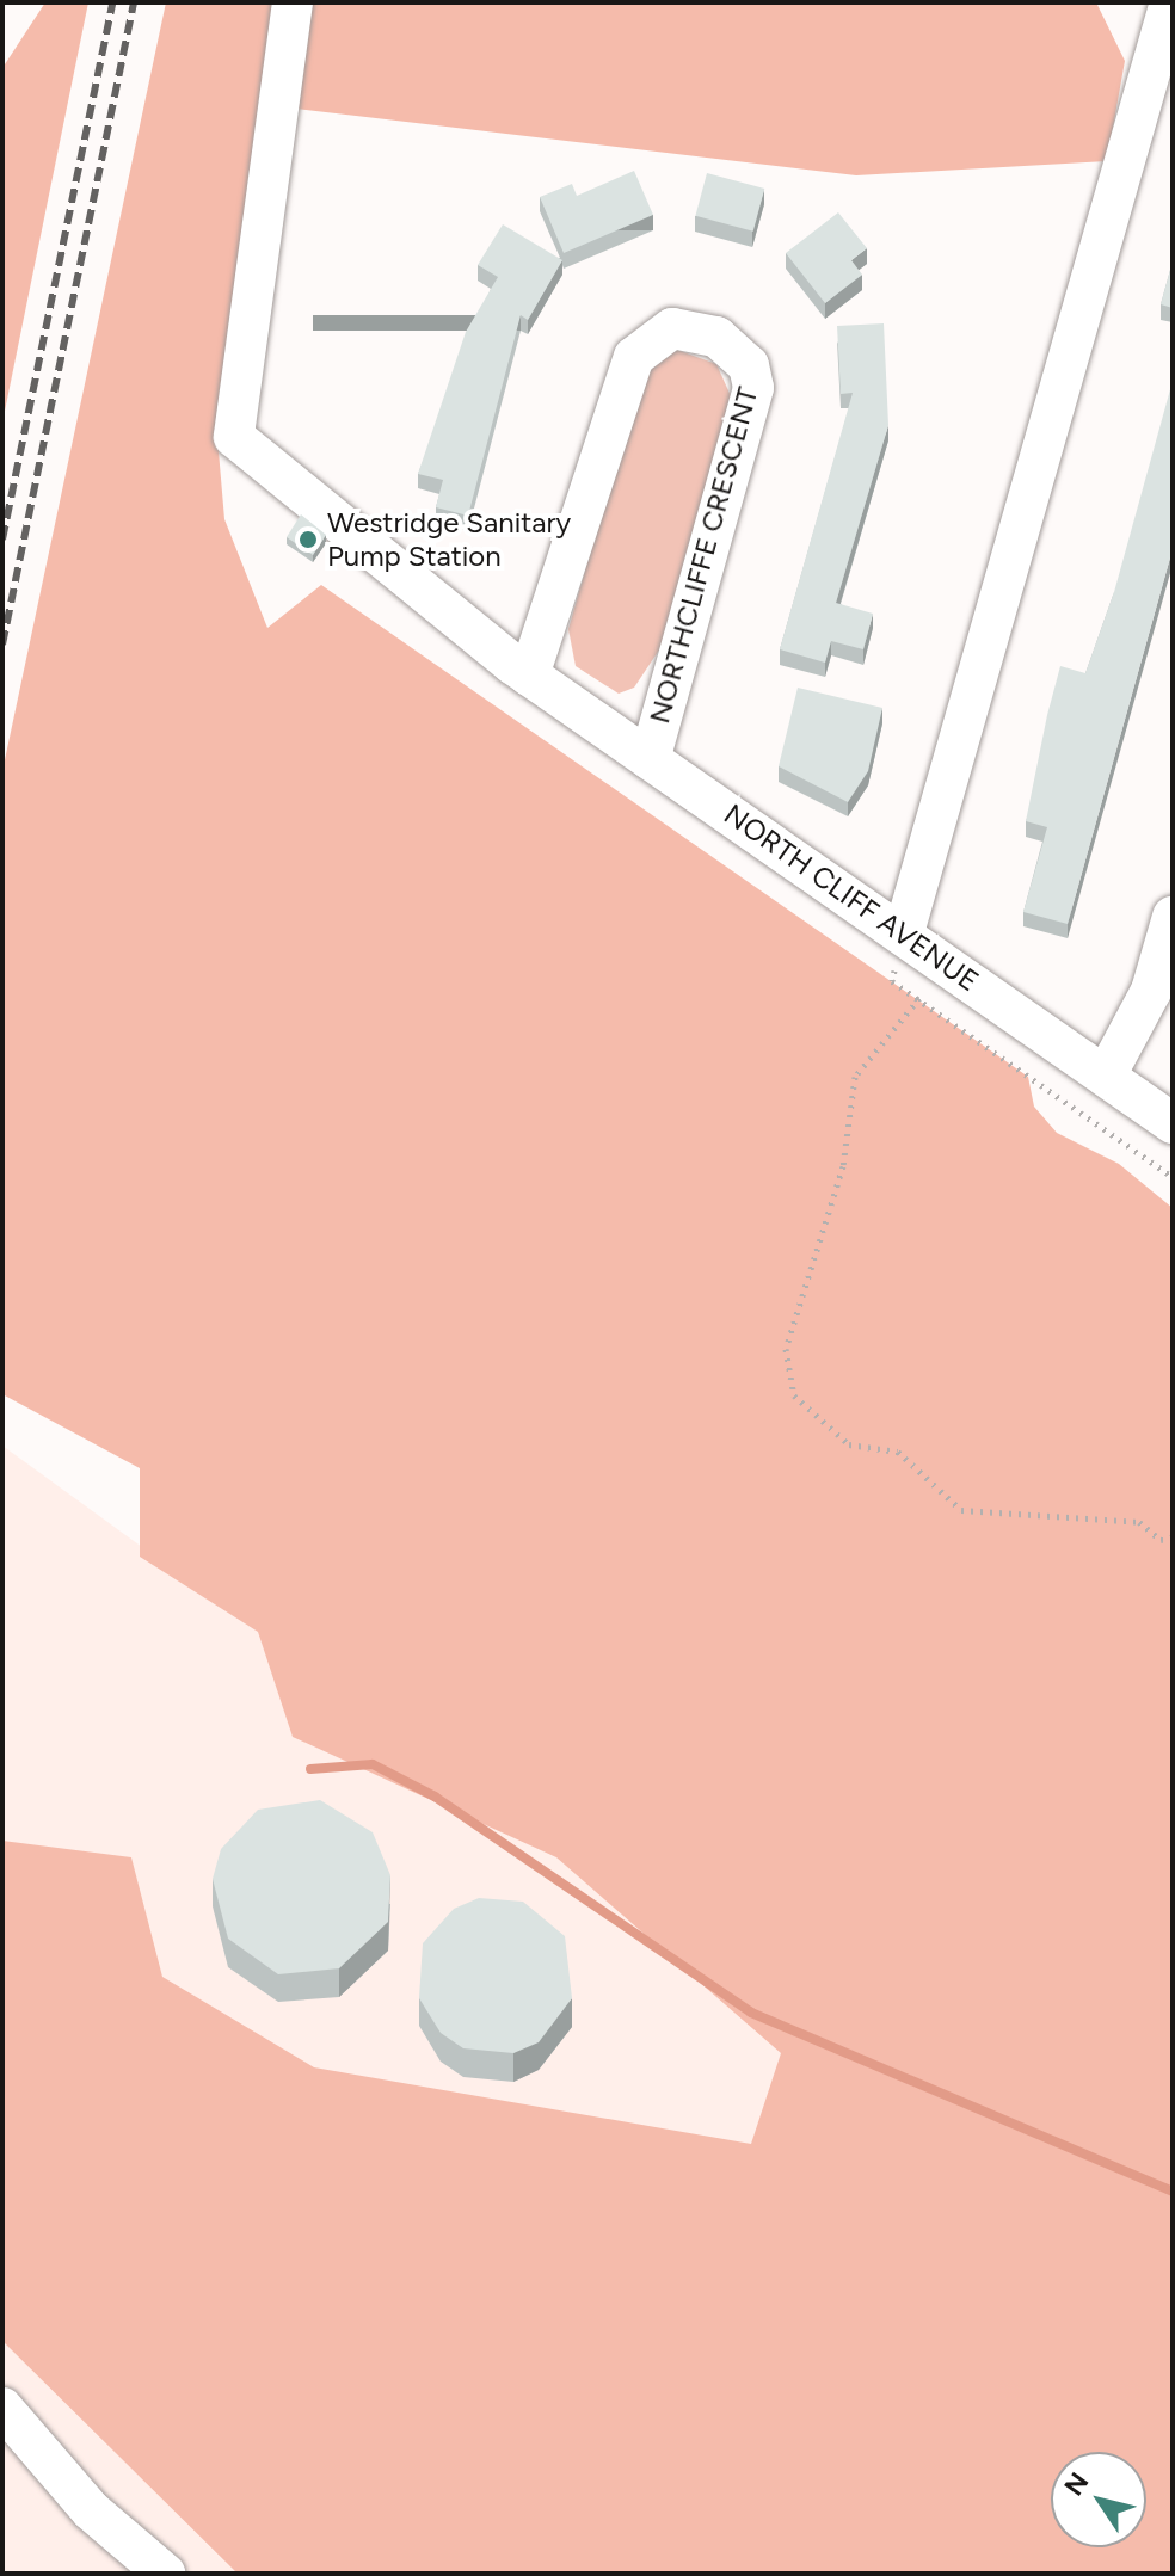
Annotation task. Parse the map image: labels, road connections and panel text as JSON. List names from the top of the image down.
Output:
{
  "streets": {
    "street": ["NORTHCLIFFE CRESCENT", "NORTH CLIFF AVENUE"]
  },
  "crossings": [
    ["NORTHCLIFFE CRESCENT", "NORTH CLIFF AVENUE"]
  ],
  "places": ["Westridge Sanitary Pump Station"],
  "north": "top left"
}
